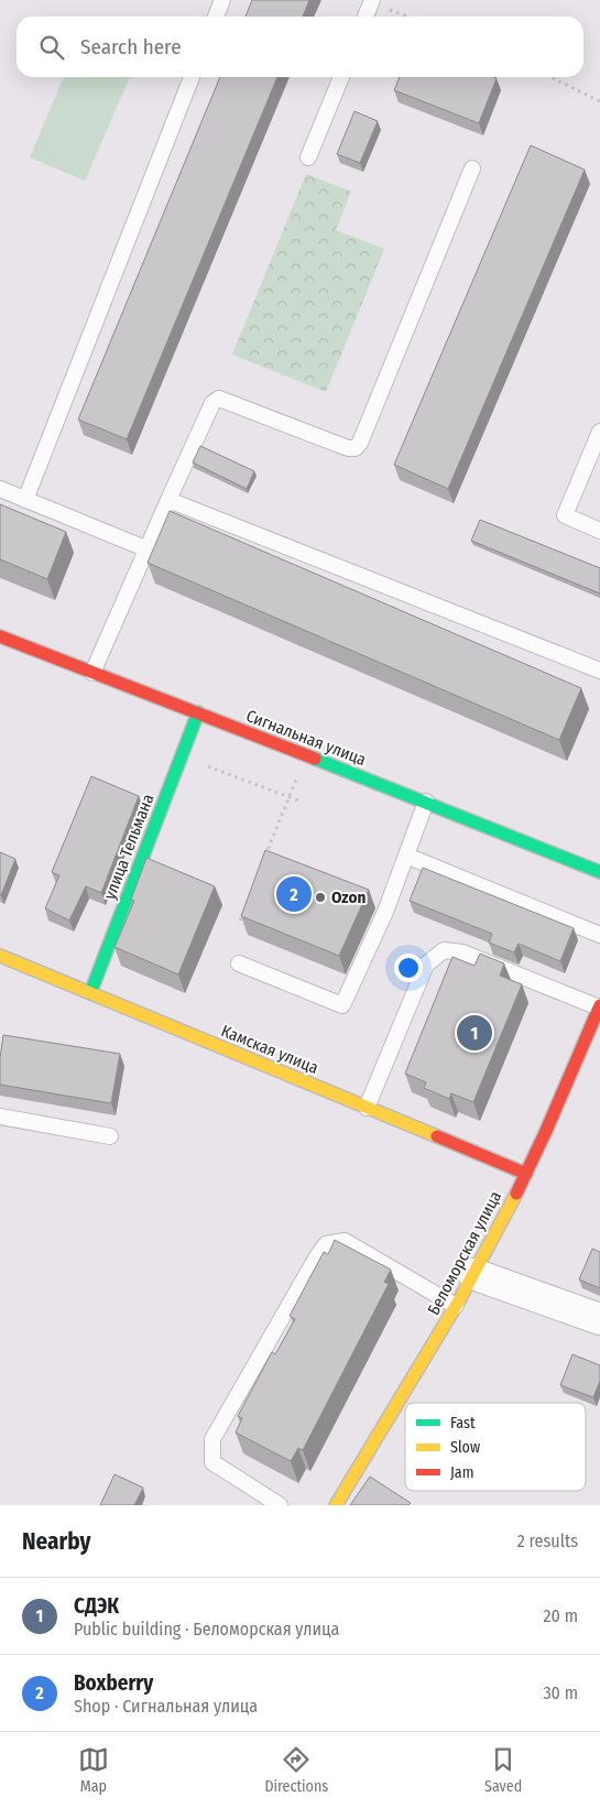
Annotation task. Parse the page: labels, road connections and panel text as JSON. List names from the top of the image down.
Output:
{
  "streets": {
    "street": [
      "Сигнальная улица",
      "улица Тельмана",
      "Камская улица",
      "Беломорская улица"
    ]
  },
  "crossings": [
    ["Сигнальная улица", "улица Тельмана"],
    ["улица Тельмана", "Камская улица"],
    ["Камская улица", "Беломорская улица"]
  ],
  "places": ["Ozon"],
  "legend": ["Fast", "Slow", "Jam"],
  "page": {
    "search": "Search here",
    "pins": ["2", "1"],
    "heading": ["Nearby", "2 results"],
    "list": [
      {
        "mark": "1",
        "name": "СДЭК",
        "note": "Public building · Беломорская улица",
        "value": "20 m"
      },
      {
        "mark": "2",
        "name": "Boxberry",
        "note": "Shop · Сигнальная улица",
        "value": "30 m"
      }
    ],
    "nav": ["Map", "Directions", "Saved"]
  }
}
